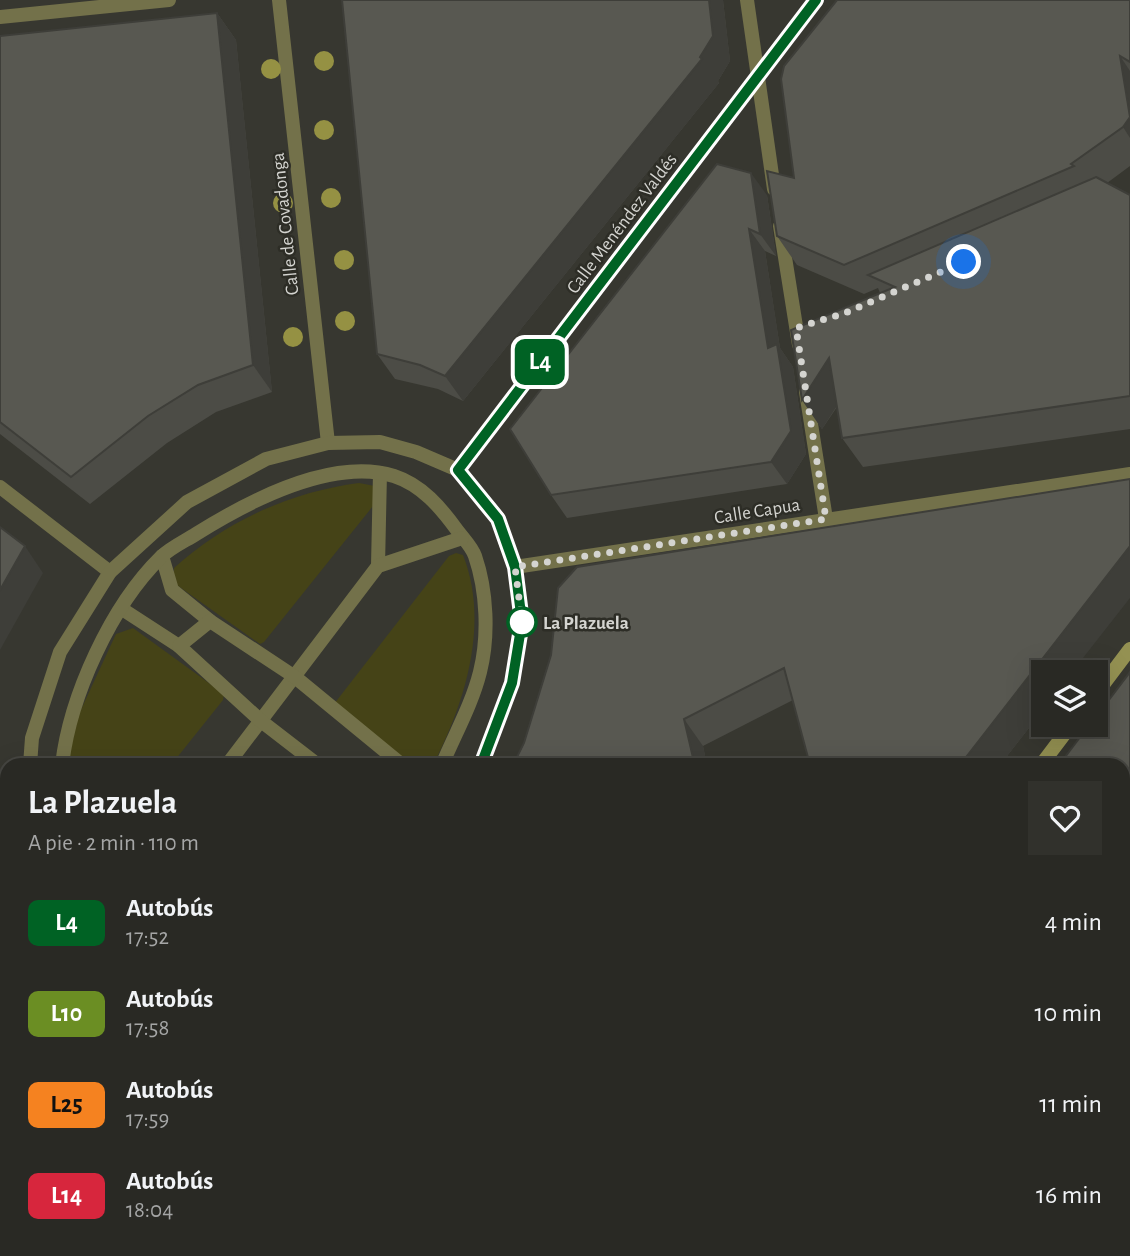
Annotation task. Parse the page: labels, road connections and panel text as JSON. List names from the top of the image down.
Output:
{
  "streets": {
    "street": ["Calle Menéndez Valdés", "Calle de Covadonga", "Calle Capua"]
  },
  "places": ["La Plazuela"],
  "lines": ["bus line L4"],
  "page": {
    "on_map": "L4",
    "heading": ["La Plazuela", "A pie · 2 min · 110 m"],
    "list": [
      {
        "mark": "L4",
        "name": "Autobús",
        "note": "17:52",
        "value": "4 min"
      },
      {
        "mark": "L10",
        "name": "Autobús",
        "note": "17:58",
        "value": "10 min"
      },
      {
        "mark": "L25",
        "name": "Autobús",
        "note": "17:59",
        "value": "11 min"
      },
      {
        "mark": "L14",
        "name": "Autobús",
        "note": "18:04",
        "value": "16 min"
      }
    ]
  }
}
